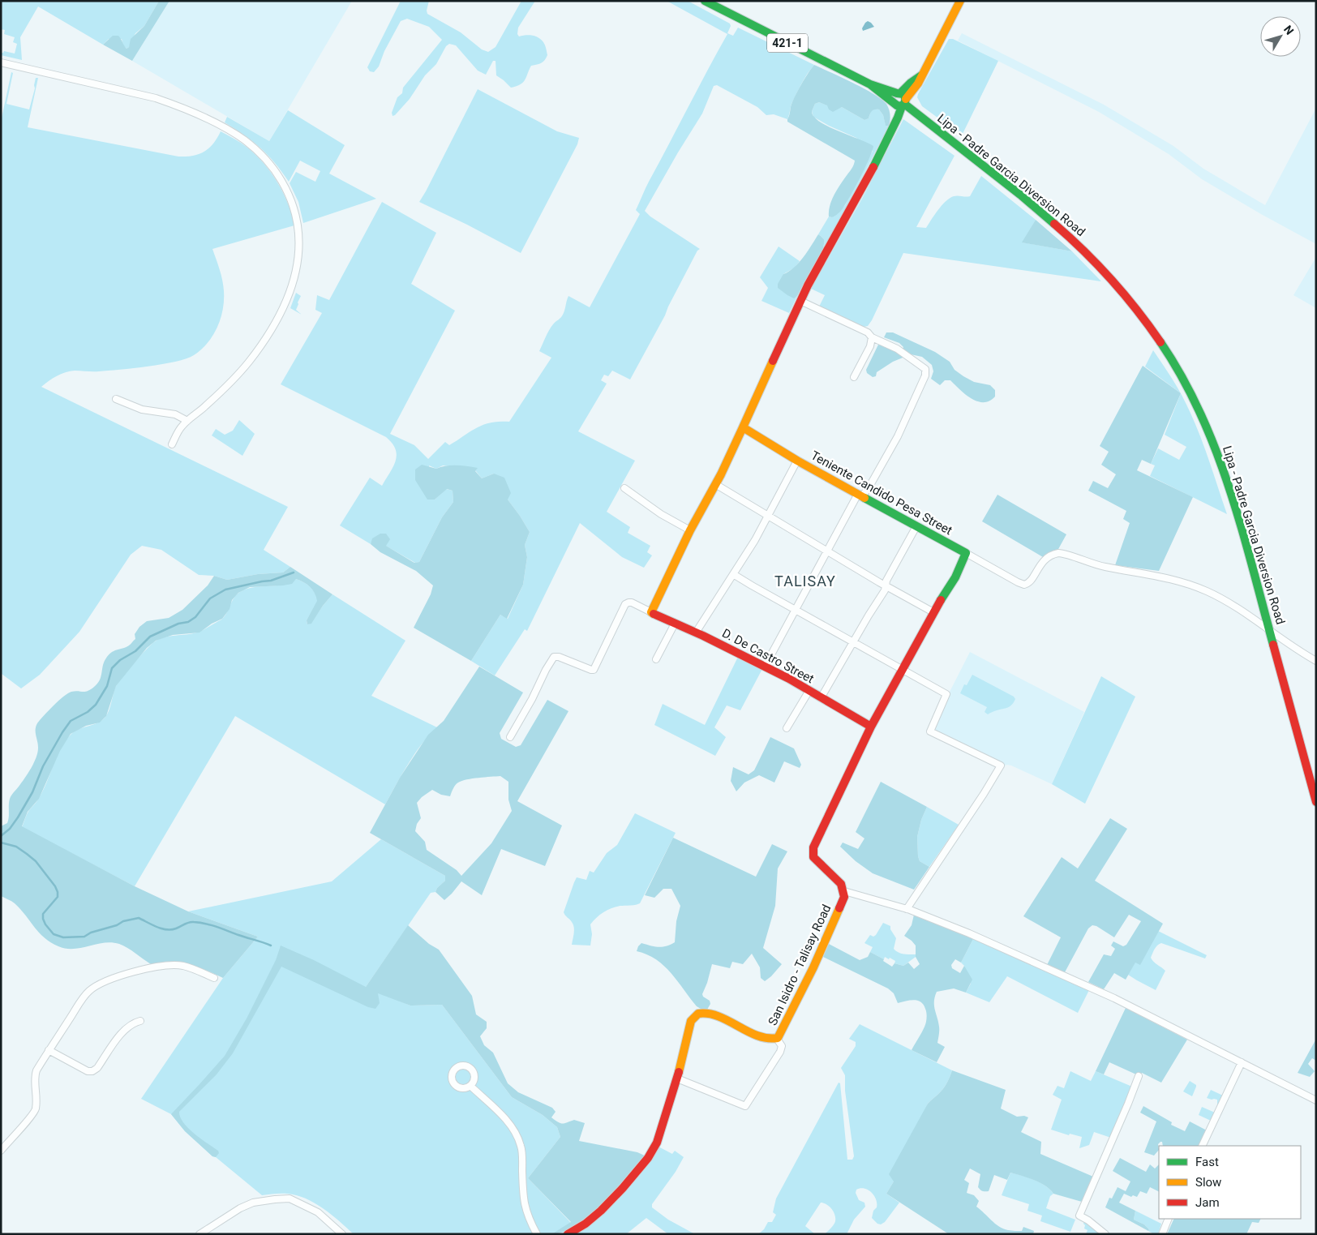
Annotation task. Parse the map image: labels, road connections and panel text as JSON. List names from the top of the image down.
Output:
{
  "streets": {
    "street": [
      "421-1",
      "Lipa - Padre Garcia Diversion Road",
      "Teniente Candido Pesa Street",
      "D. De Castro Street",
      "San Isidro - Talisay Road"
    ]
  },
  "crossings": [
    ["421-1", "Lipa - Padre Garcia Diversion Road"]
  ],
  "districts": ["TALISAY"],
  "legend": ["Fast", "Slow", "Jam"],
  "north": "top right"
}
